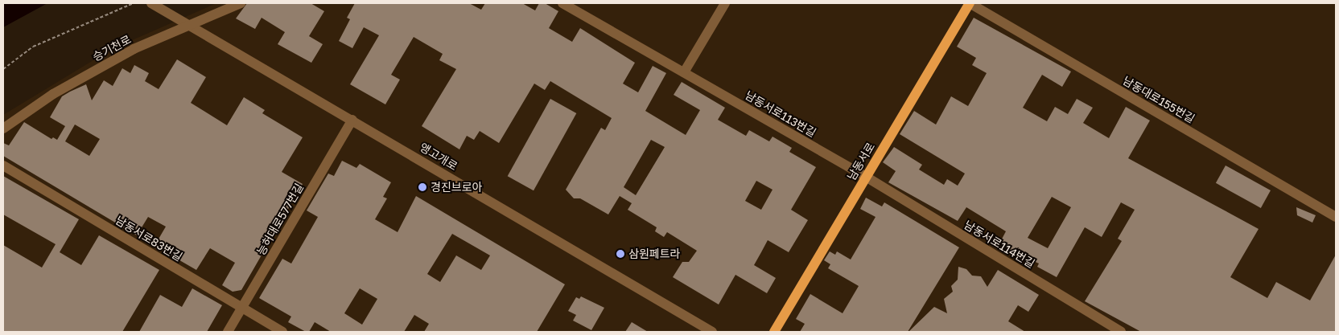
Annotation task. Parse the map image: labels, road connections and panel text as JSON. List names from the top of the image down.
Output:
{
  "streets": {
    "main road": ["남동서로"],
    "street": [
      "승기천로",
      "남동대로155번길",
      "남동서로113번길",
      "앵고개로",
      "능허대로577번길",
      "남동서로83번길",
      "남동서로114번길"
    ]
  },
  "crossings": [
    ["승기천로", "앵고개로"],
    ["남동대로155번길", "남동서로"],
    ["남동서로113번길", "남동서로"],
    ["남동서로113번길", "남동서로114번길"],
    ["앵고개로", "능허대로577번길"],
    ["남동서로", "남동서로114번길"],
    ["능허대로577번길", "남동서로83번길"]
  ],
  "places": ["경진브로아", "삼원페트라"]
}
